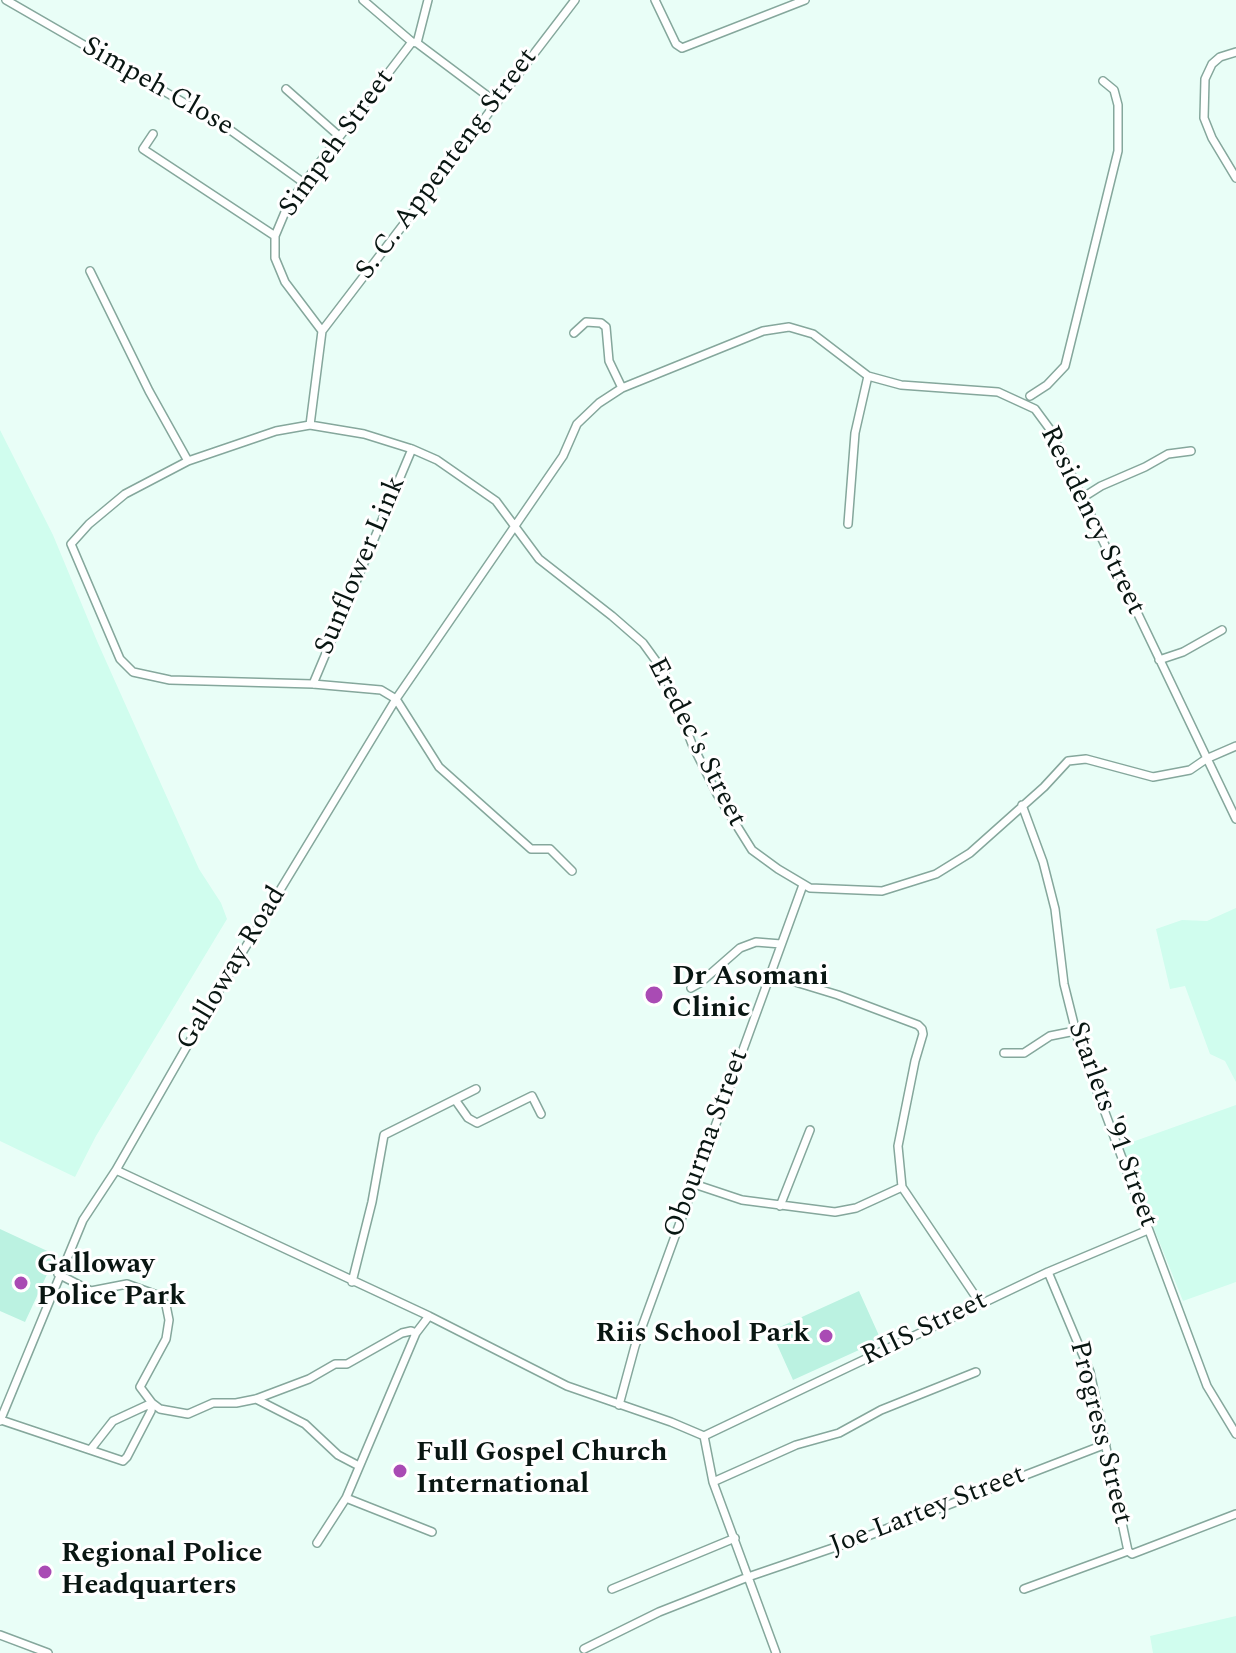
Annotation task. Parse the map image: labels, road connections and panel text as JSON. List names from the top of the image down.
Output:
{
  "streets": {
    "street": [
      "Simpeh Close",
      "Simpeh Street",
      "S. C. Appenteng Street",
      "Residency Street",
      "Sunflower Link",
      "Eredec's Street",
      "Galloway Road",
      "Starlets '91 Street",
      "Obourma Street",
      "RIIS Street",
      "Progress Street",
      "Joe Lartey Street"
    ]
  },
  "crossings": [
    ["Simpeh Close", "Simpeh Street"],
    ["Simpeh Street", "S. C. Appenteng Street"],
    ["Residency Street", "Eredec's Street"],
    ["Residency Street", "Galloway Road"],
    ["Sunflower Link", "Eredec's Street"],
    ["Eredec's Street", "Starlets '91 Street"],
    ["Eredec's Street", "Obourma Street"],
    ["Starlets '91 Street", "RIIS Street"],
    ["RIIS Street", "Progress Street"],
    ["Progress Street", "Joe Lartey Street"]
  ],
  "places": [
    "Dr Asomani Clinic",
    "Galloway Police Park",
    "Riis School Park",
    "Full Gospel Church International",
    "Regional Police Headquarters"
  ]
}
